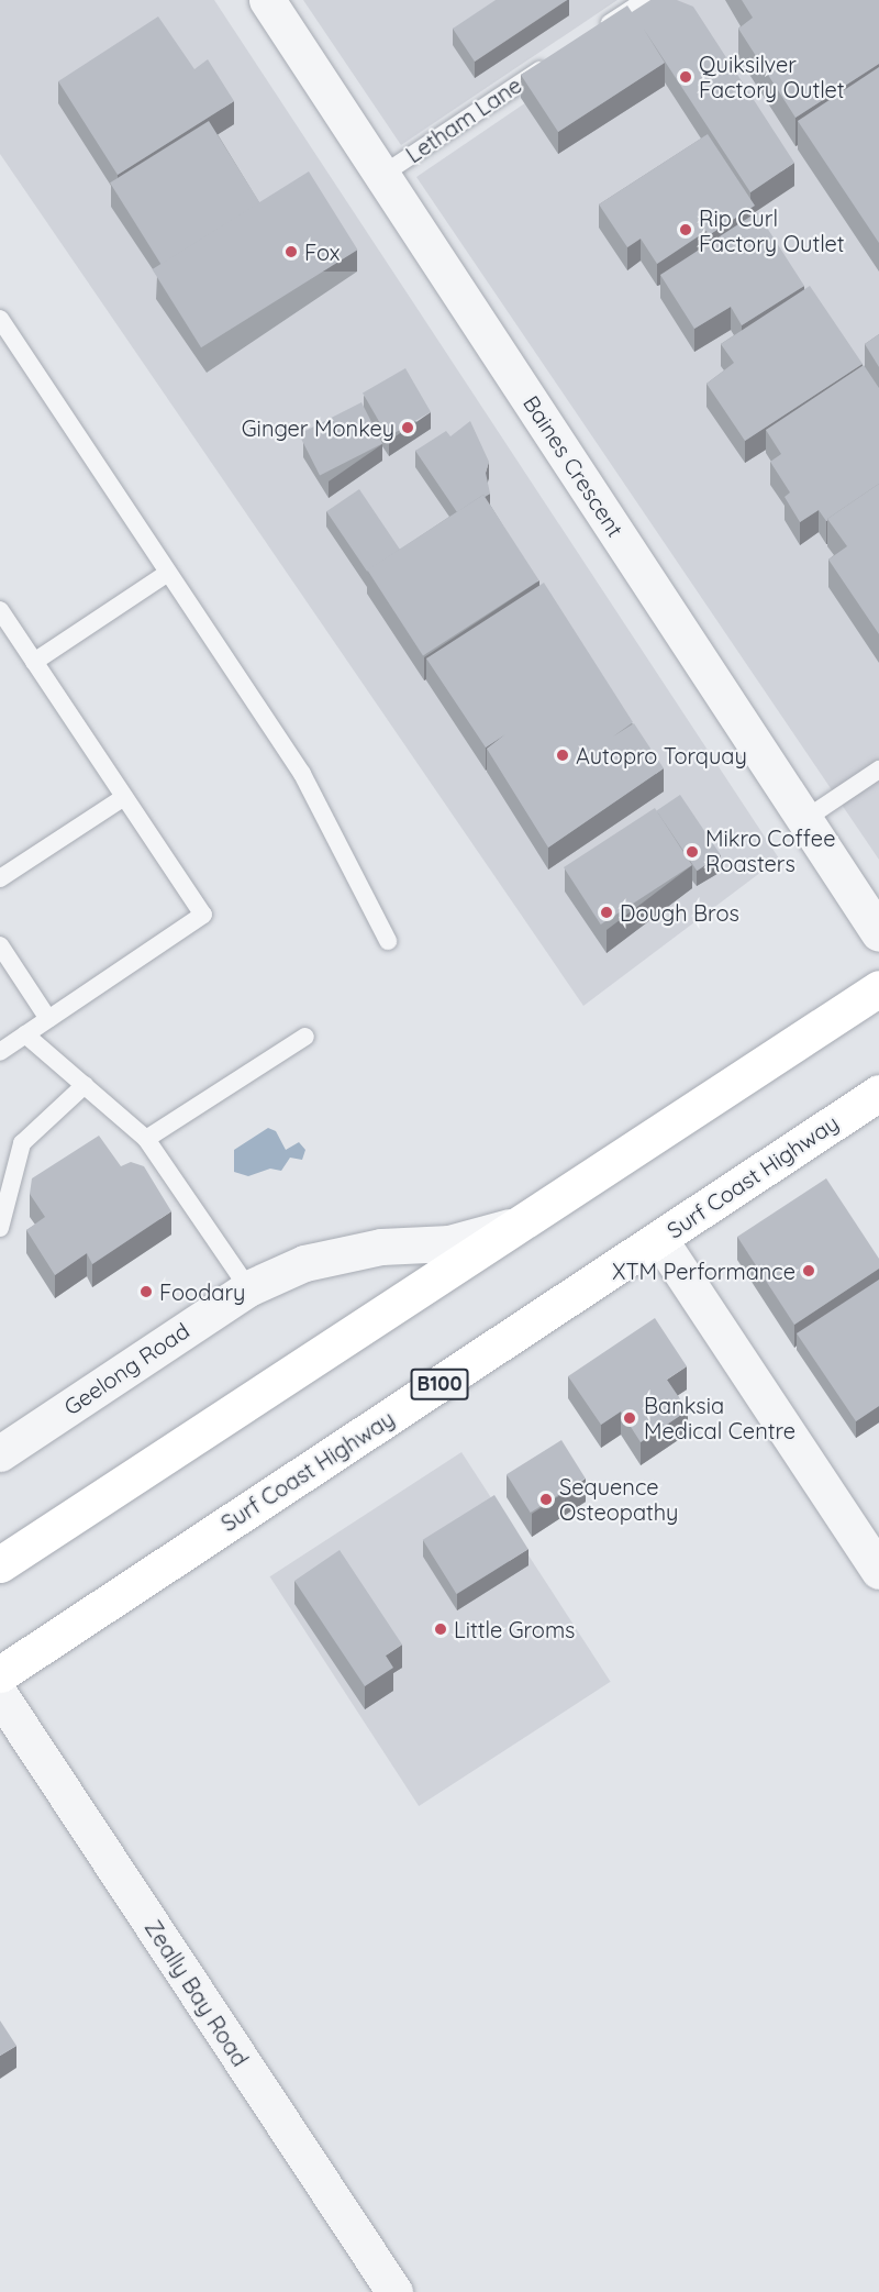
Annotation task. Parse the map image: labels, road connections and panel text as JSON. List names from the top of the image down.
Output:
{
  "streets": {
    "main road": ["Surf Coast Highway", "B100"],
    "street": ["Baines Crescent", "Geelong Road", "Zeally Bay Road"],
    "lane": ["Letham Lane"]
  },
  "crossings": [
    ["Letham Lane", "Baines Crescent"]
  ],
  "places": [
    "Quiksilver Factory Outlet",
    "Rip Curl Factory Outlet",
    "Fox",
    "Ginger Monkey",
    "Autopro Torquay",
    "Mikro Coffee Roasters",
    "Dough Bros",
    "XTM Performance",
    "Foodary",
    "Banksia Medical Centre",
    "Sequence Osteopathy",
    "Little Groms"
  ]
}
